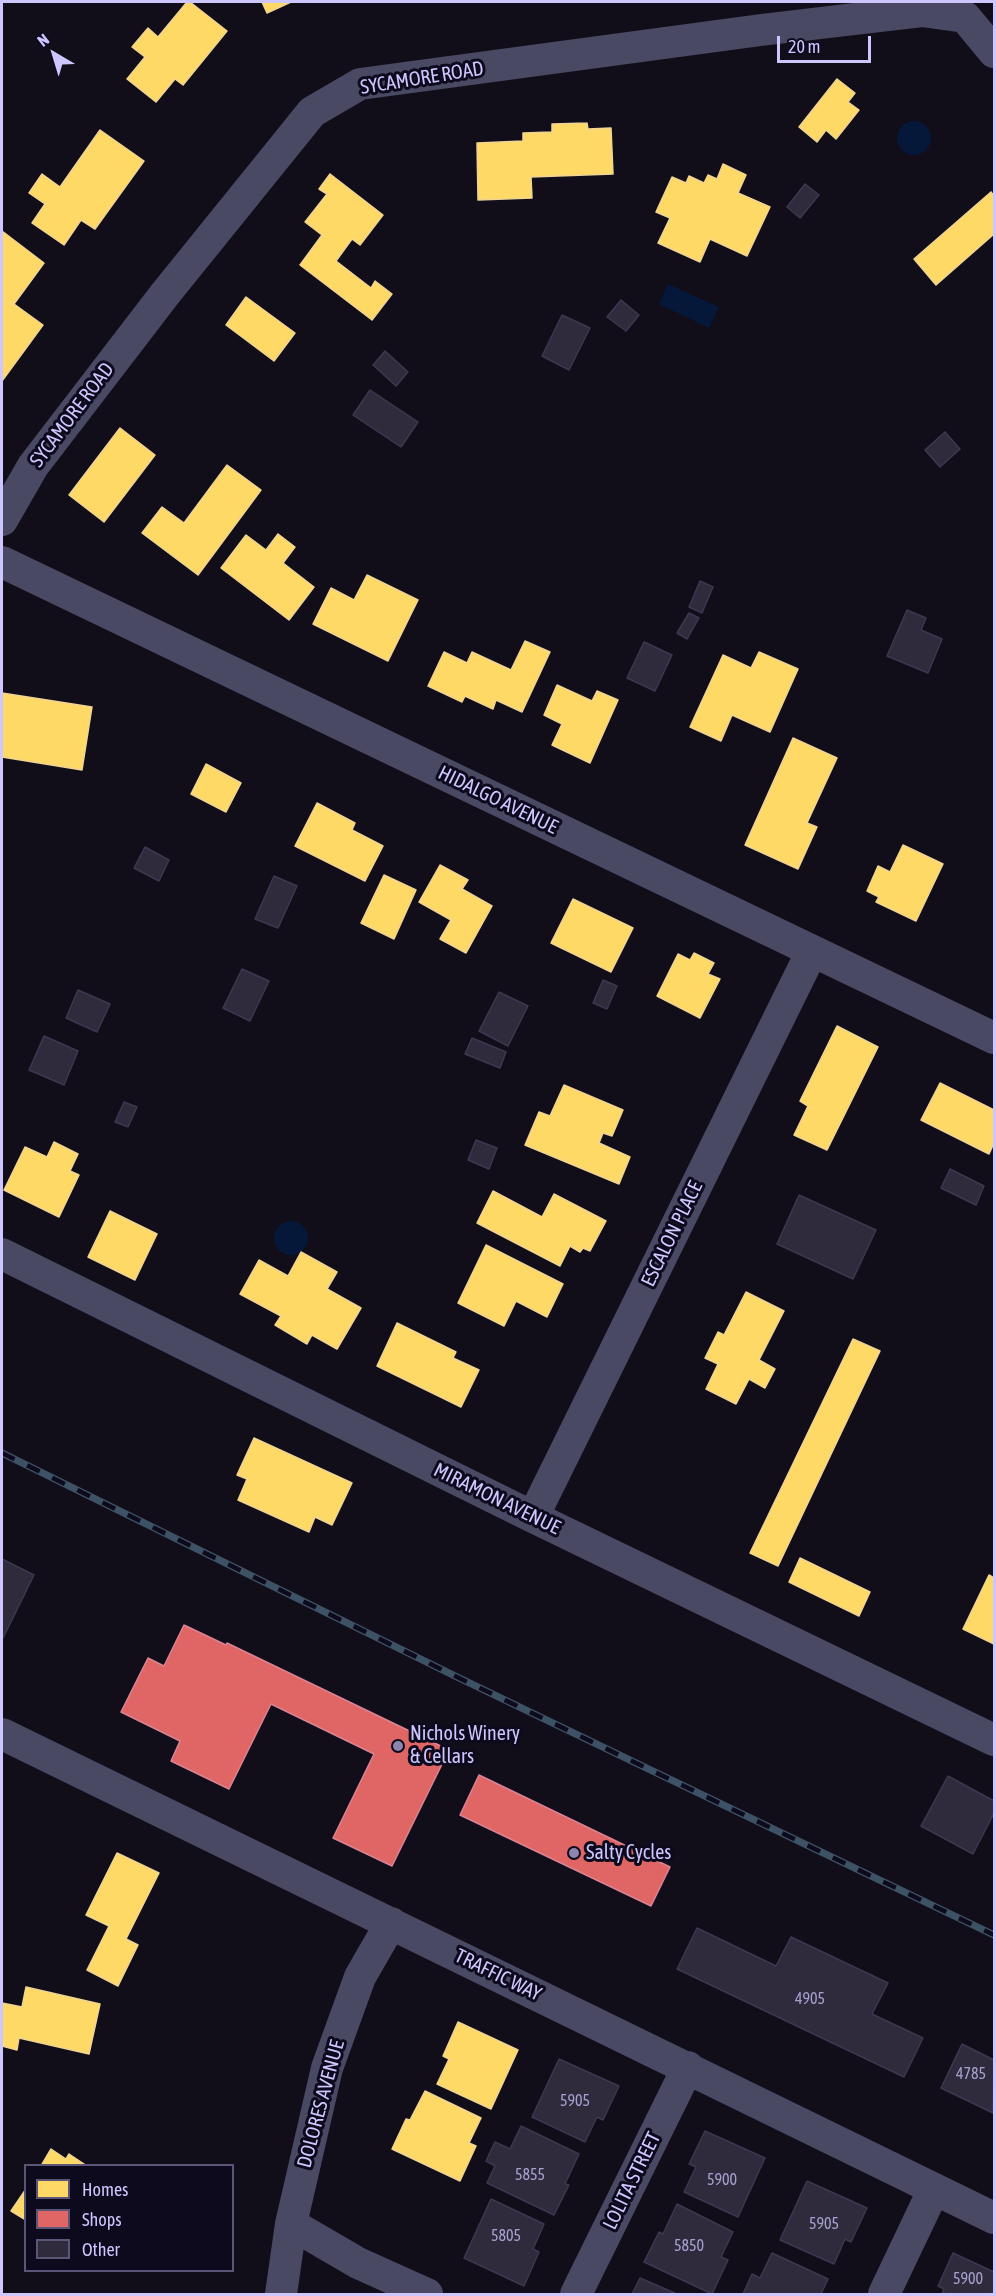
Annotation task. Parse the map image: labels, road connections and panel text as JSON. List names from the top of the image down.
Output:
{
  "streets": {
    "street": [
      "SYCAMORE ROAD",
      "HIDALGO AVENUE",
      "ESCALON PLACE",
      "MIRAMON AVENUE",
      "TRAFFIC WAY",
      "DOLORES AVENUE",
      "LOLITA STREET"
    ]
  },
  "crossings": [
    ["HIDALGO AVENUE", "ESCALON PLACE"],
    ["ESCALON PLACE", "MIRAMON AVENUE"],
    ["TRAFFIC WAY", "DOLORES AVENUE"],
    ["TRAFFIC WAY", "LOLITA STREET"]
  ],
  "places": ["Nichols Winery & Cellars", "Salty Cycles"],
  "house_numbers": [
    "4905",
    "4785",
    "5905",
    "5855",
    "5900",
    "5905",
    "5805",
    "5850",
    "5900"
  ],
  "legend": ["Homes", "Shops", "Other"],
  "scale_bar": "20 m",
  "north": "top left"
}
